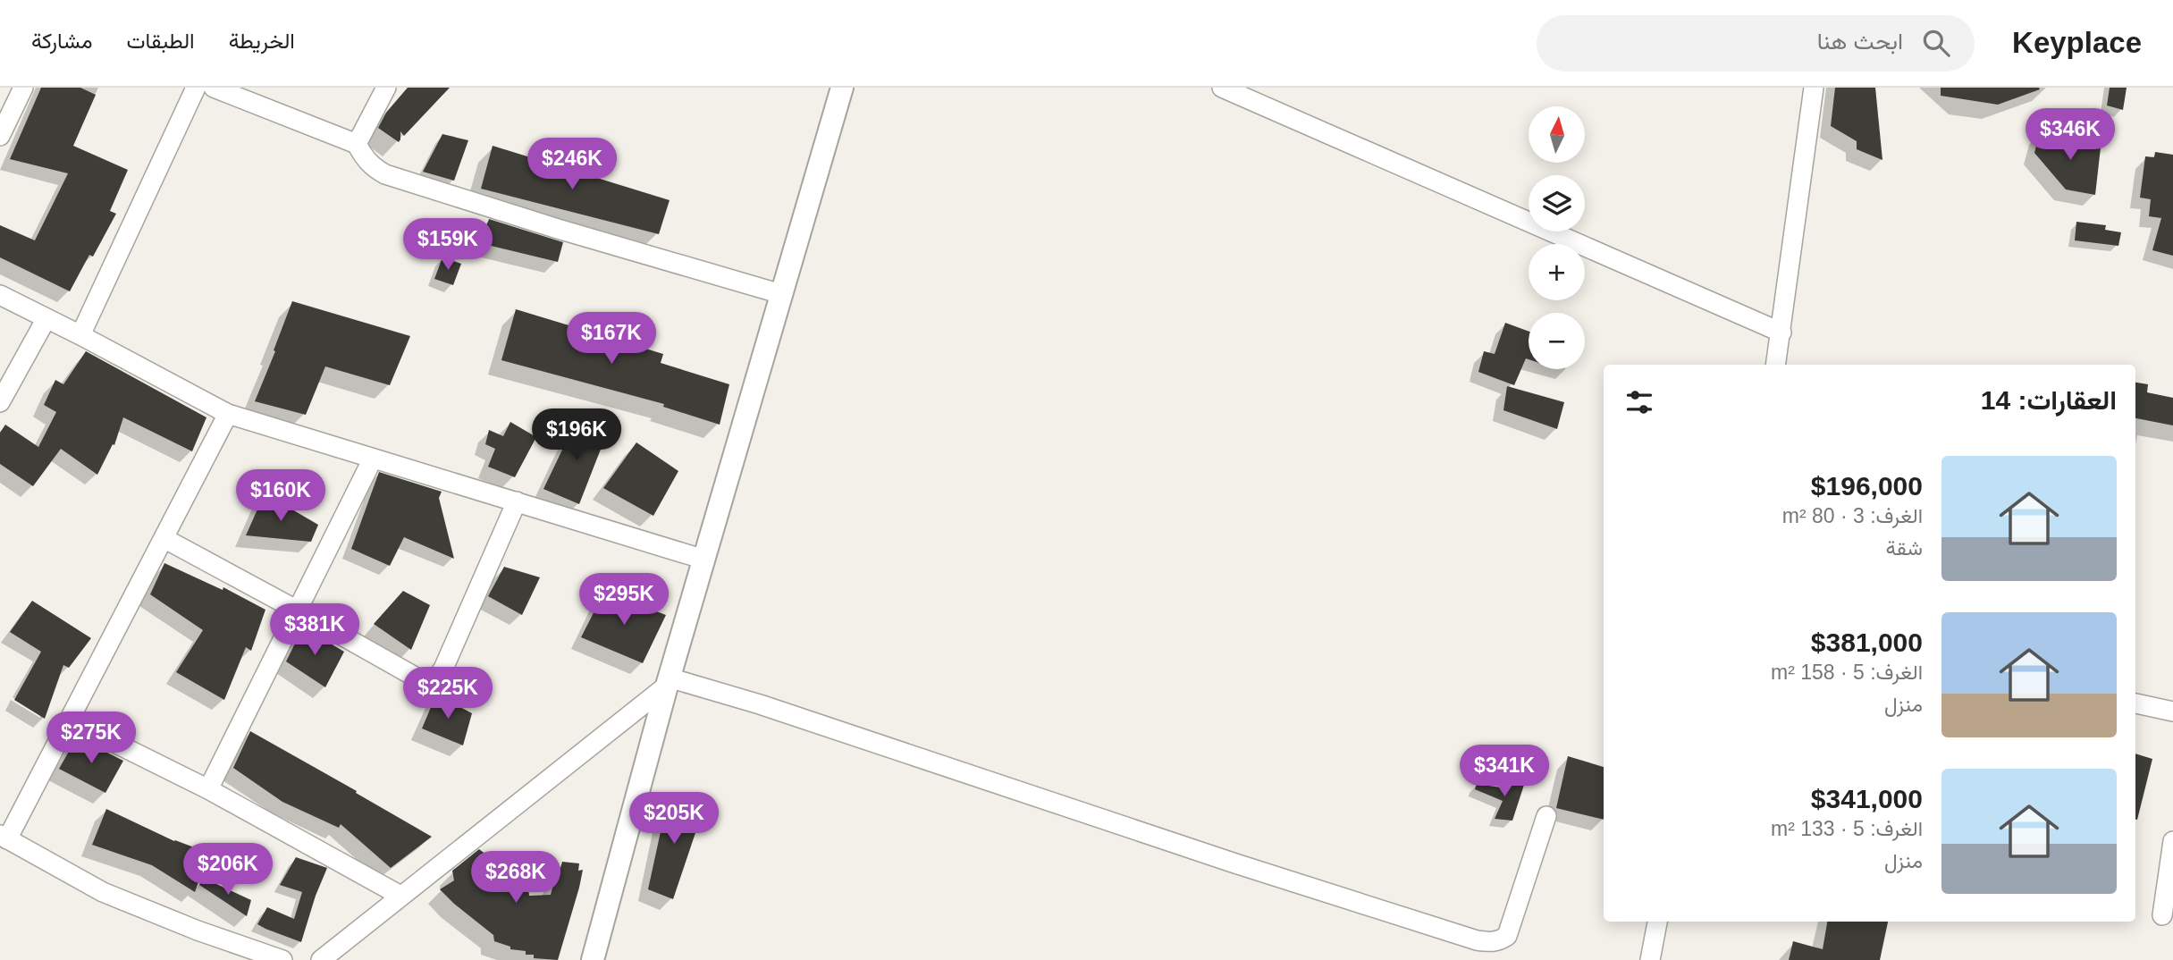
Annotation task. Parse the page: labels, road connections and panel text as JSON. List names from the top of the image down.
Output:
{
  "north": "top",
  "page": {
    "header": "Keyplace",
    "search": "ابحث هنا",
    "nav": ["الخريطة", "الطبقات", "مشاركة"],
    "map_buttons": ["+", "−"],
    "price": [
      "$346K",
      "$246K",
      "$159K",
      "$167K",
      "$196K",
      "$160K",
      "$295K",
      "$381K",
      "$225K",
      "$275K",
      "$341K",
      "$205K",
      "$206K",
      "$268K"
    ],
    "heading": "العقارات: 14",
    "list": [
      {
        "name": "$196,000",
        "note": "الغرف: 3 · 80 m² · شقة"
      },
      {
        "name": "$381,000",
        "note": "الغرف: 5 · 158 m² · منزل"
      },
      {
        "name": "$341,000",
        "note": "الغرف: 5 · 133 m² · منزل"
      }
    ]
  }
}
